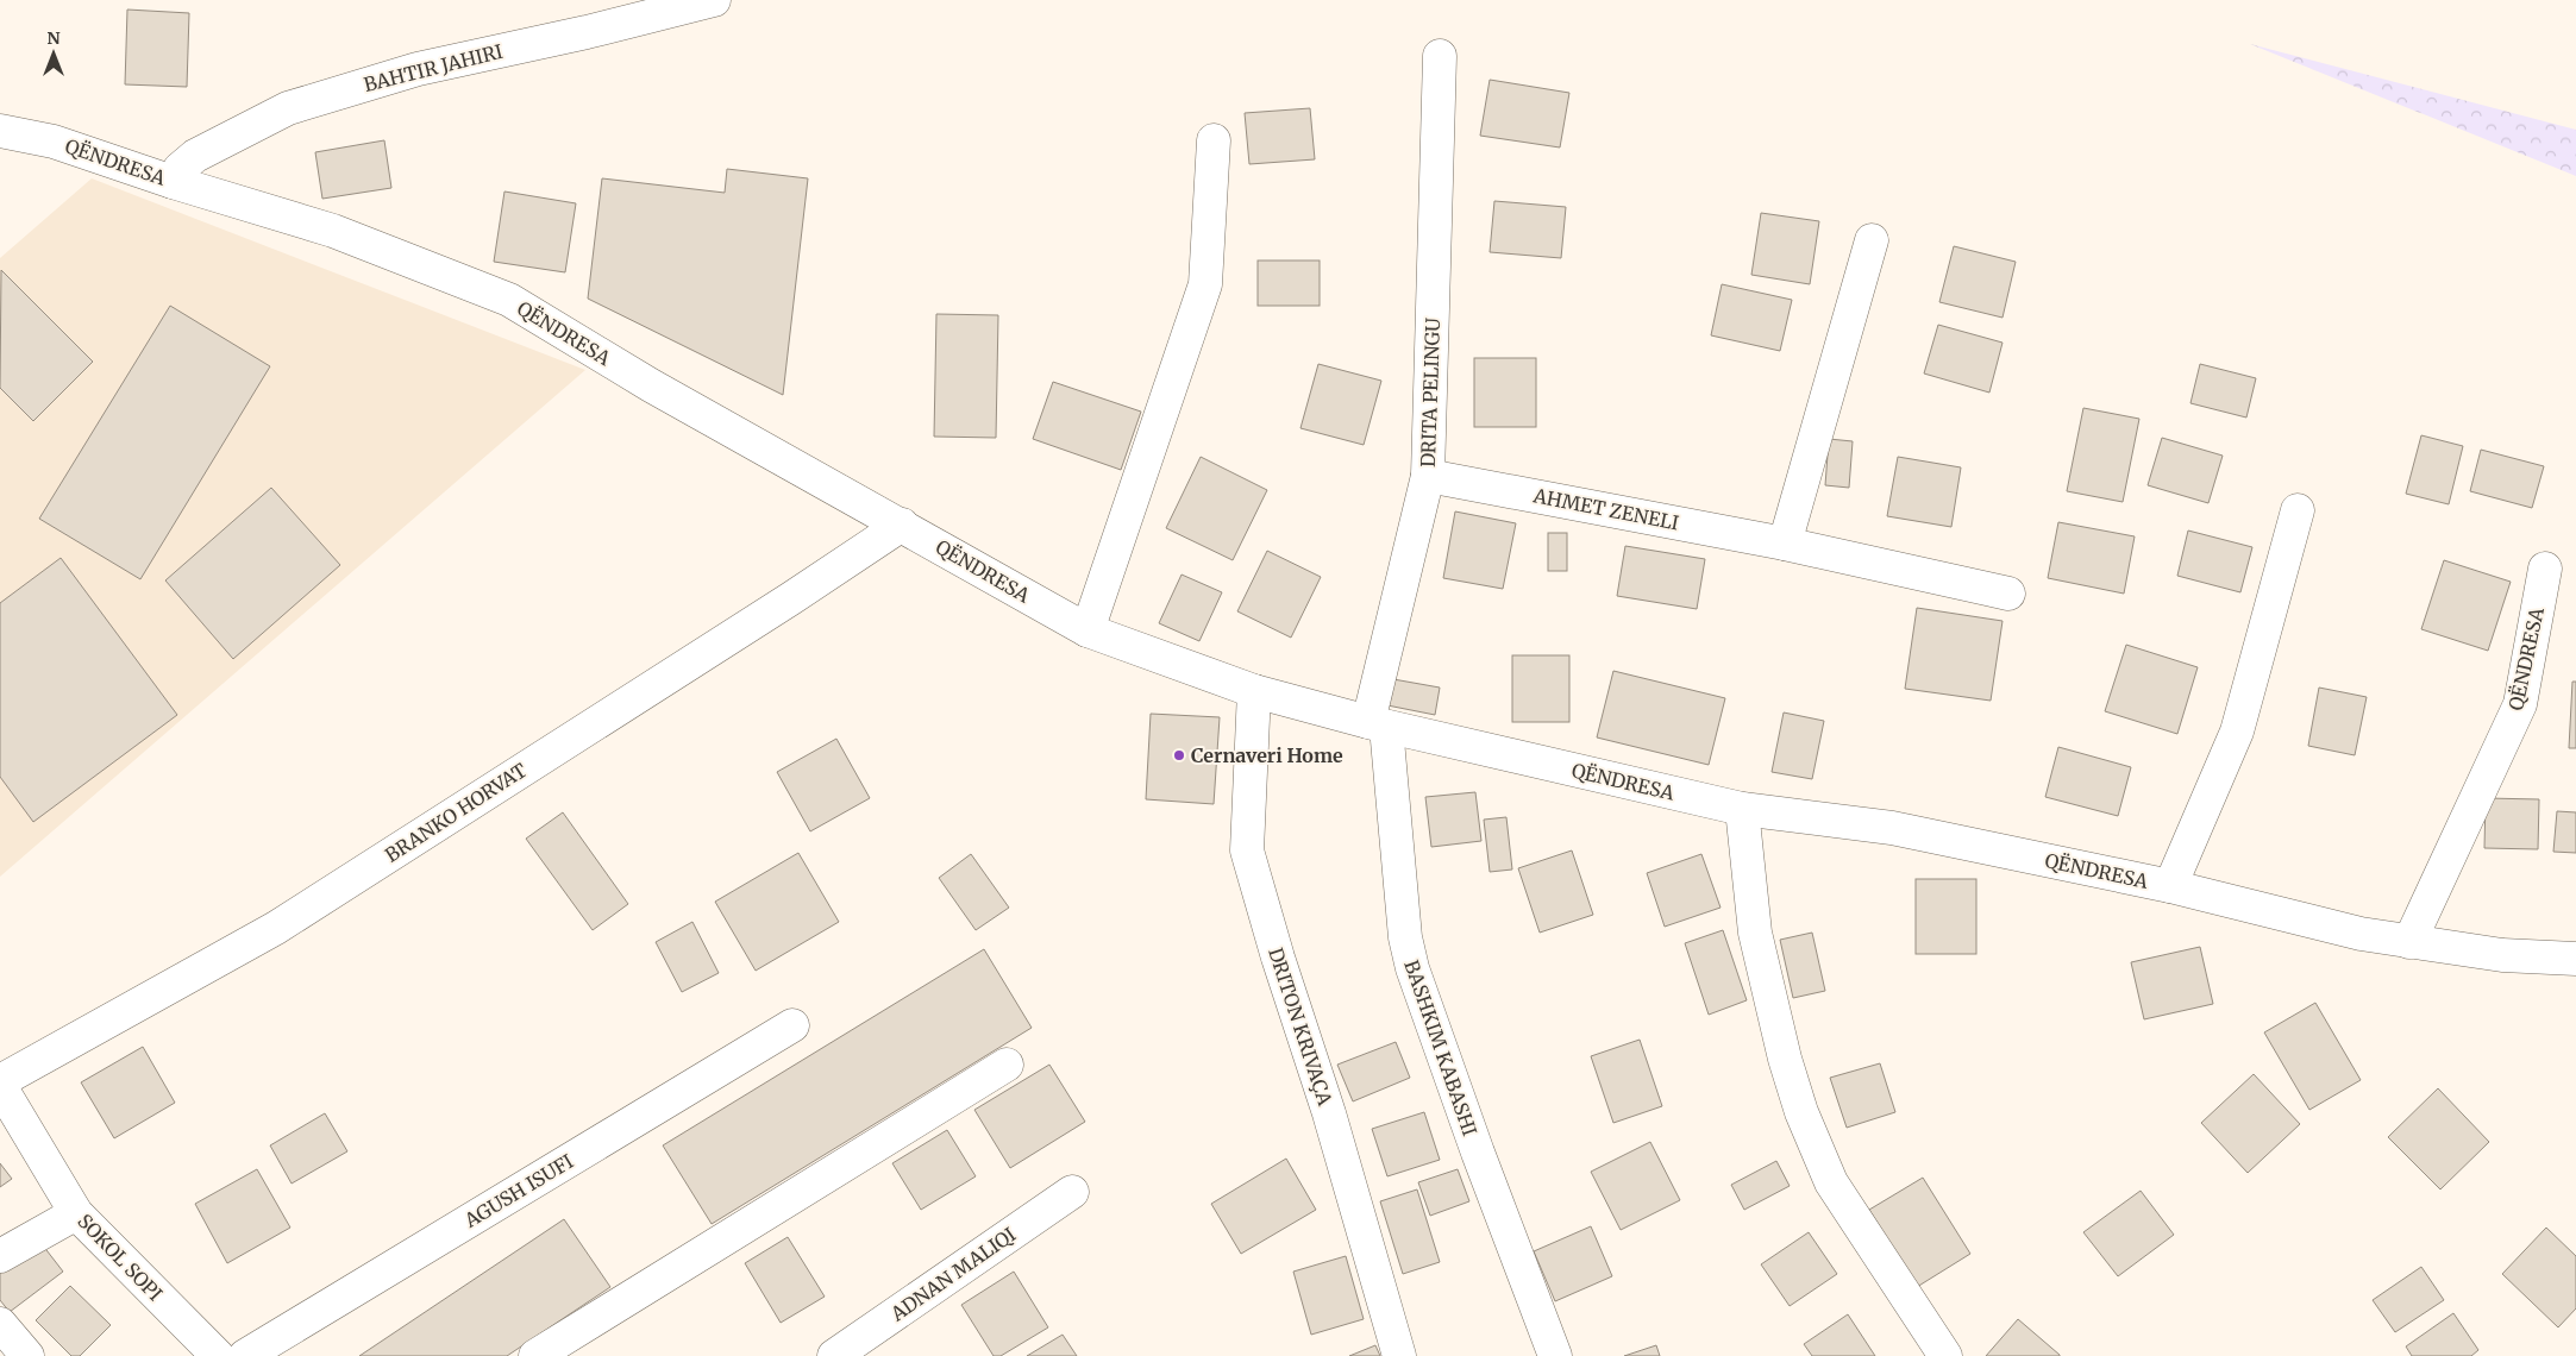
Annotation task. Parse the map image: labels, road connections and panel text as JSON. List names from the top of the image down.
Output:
{
  "streets": {
    "street": [
      "BAHTIR JAHIRI",
      "QËNDRESA",
      "DRITA PELINGU",
      "AHMET ZENELI",
      "BRANKO HORVAT",
      "DRITON KRIVAÇA",
      "BASHKIM KABASHI",
      "AGUSH ISUFI",
      "SOKOL SOPI",
      "ADNAN MALIQI"
    ]
  },
  "crossings": [
    ["BAHTIR JAHIRI", "QËNDRESA"],
    ["QËNDRESA", "DRITA PELINGU"],
    ["QËNDRESA", "BRANKO HORVAT"],
    ["QËNDRESA", "DRITON KRIVAÇA"],
    ["QËNDRESA", "BASHKIM KABASHI"],
    ["DRITA PELINGU", "AHMET ZENELI"],
    ["DRITA PELINGU", "BASHKIM KABASHI"]
  ],
  "places": ["Cernaveri Home"],
  "north": "top"
}
